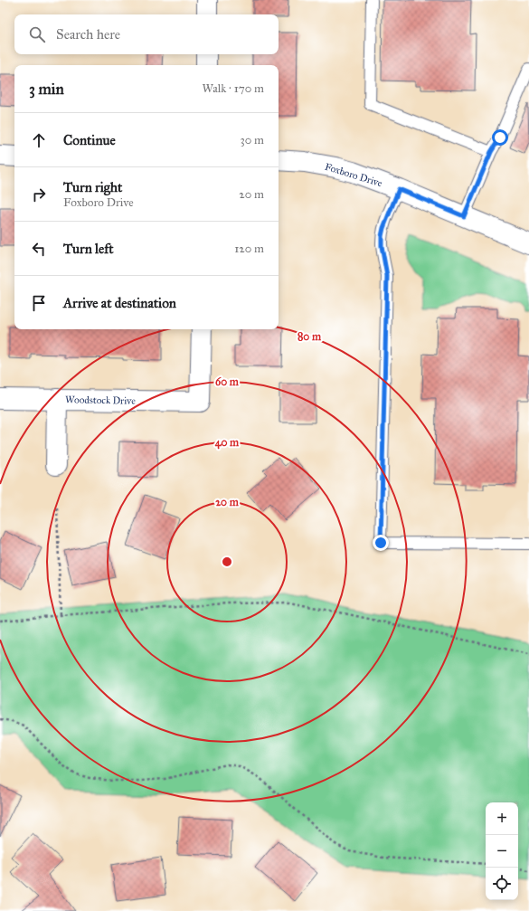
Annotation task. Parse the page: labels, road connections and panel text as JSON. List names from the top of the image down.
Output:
{
  "streets": {
    "street": ["Foxboro Drive", "Woodstock Drive"]
  },
  "page": {
    "search": "Search here",
    "heading": ["3 min", "Walk · 170 m"],
    "list": [
      ["Continue", "30 m"],
      ["Turn right", "Foxboro Drive", "20 m"],
      ["Turn left", "120 m"],
      "Arrive at destination"
    ],
    "map_buttons": ["+", "−"]
  },
  "rings": [
    "80 m",
    "60 m",
    "40 m",
    "20 m"
  ]
}
